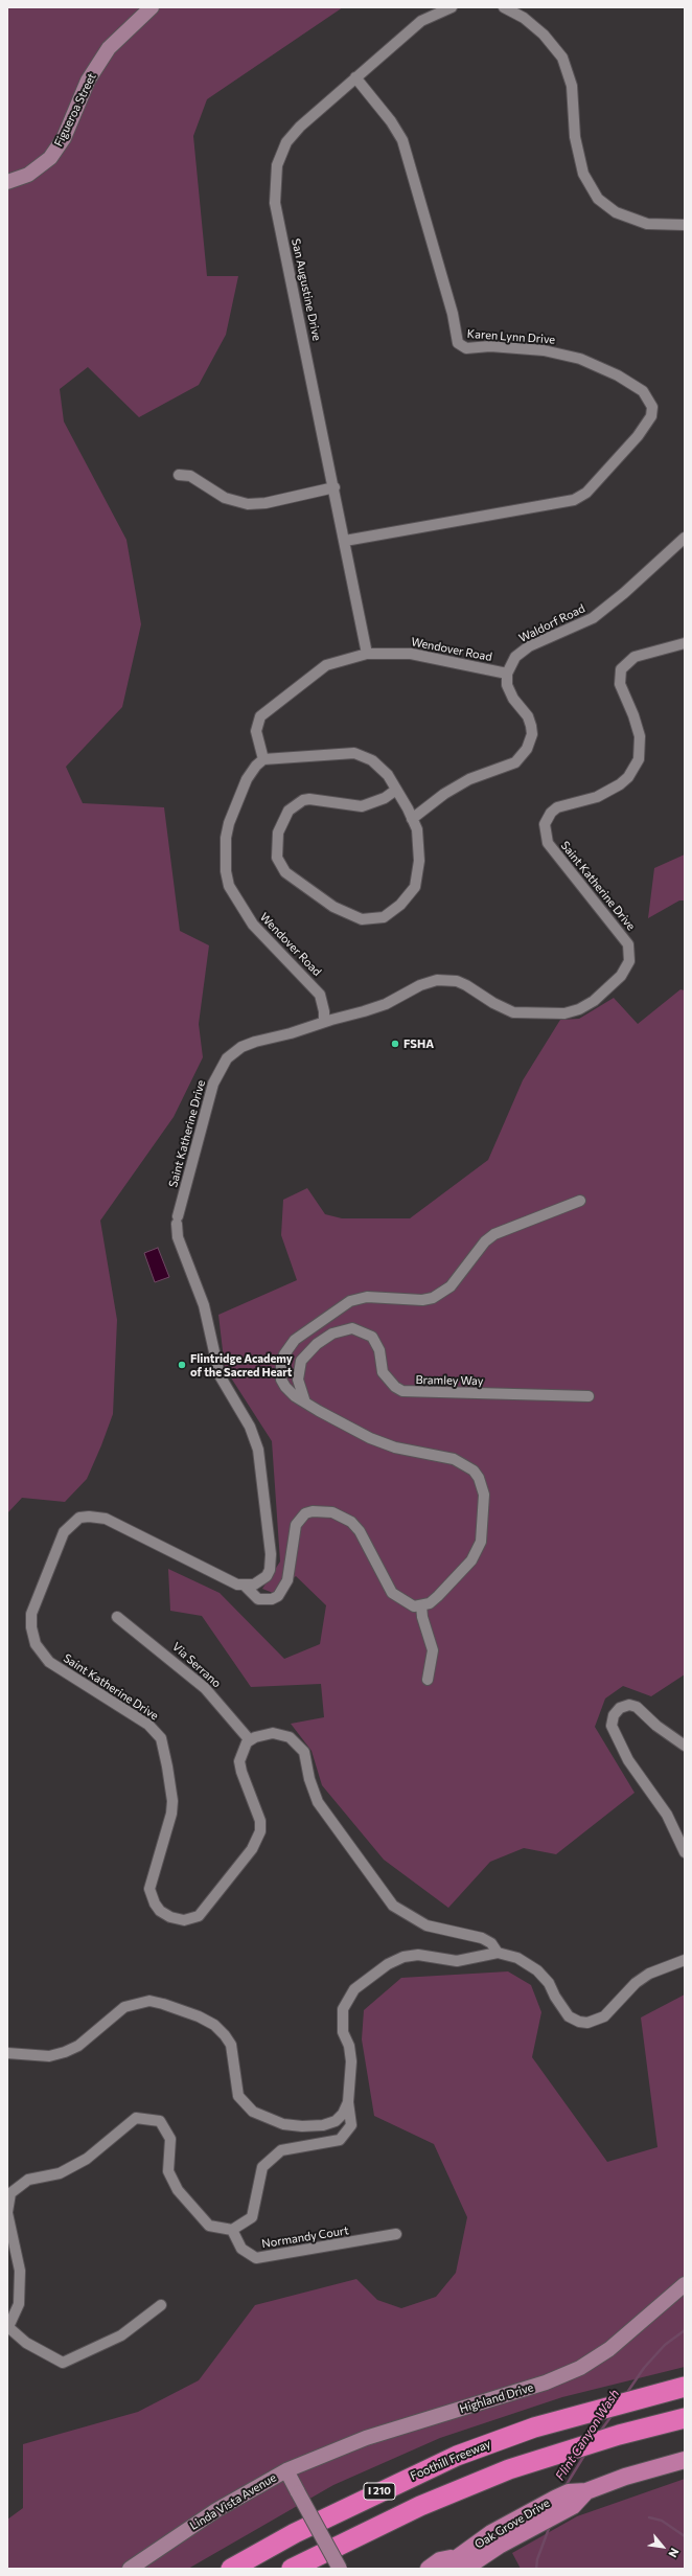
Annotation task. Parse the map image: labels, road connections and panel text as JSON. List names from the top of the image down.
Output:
{
  "streets": {
    "highway": ["Foothill Freeway", "I 210"],
    "main road": ["Oak Grove Drive"],
    "street": [
      "Figueroa Street",
      "San Augustine Drive",
      "Karen Lynn Drive",
      "Waldorf Road",
      "Wendover Road",
      "Saint Katherine Drive",
      "Bramley Way",
      "Via Serrano",
      "Normandy Court",
      "Highland Drive",
      "Linda Vista Avenue"
    ]
  },
  "crossings": [
    ["San Augustine Drive", "Karen Lynn Drive"],
    ["San Augustine Drive", "Wendover Road"],
    ["Waldorf Road", "Wendover Road"],
    ["Wendover Road", "Saint Katherine Drive"],
    ["Saint Katherine Drive", "Via Serrano"],
    ["Highland Drive", "Linda Vista Avenue"]
  ],
  "water": ["Flint Canyon Wash"],
  "places": ["FSHA", "Flintridge Academy of the Sacred Heart"],
  "north": "bottom right"
}
